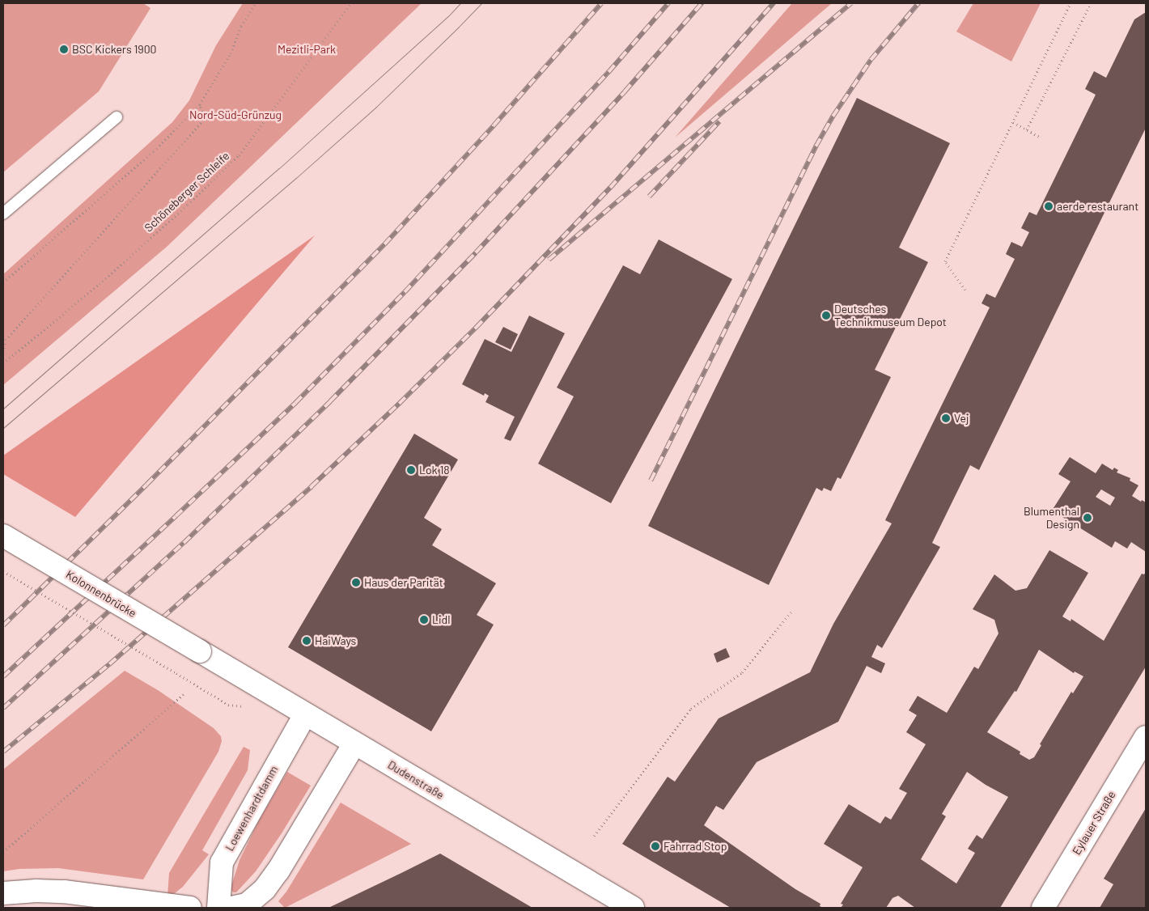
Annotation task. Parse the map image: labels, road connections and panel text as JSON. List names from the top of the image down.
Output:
{
  "streets": {
    "street": [
      "Kolonnenbrücke",
      "Dudenstraße",
      "Loewenhardtdamm",
      "Eylauer Straße"
    ],
    "path": ["Schöneberger Schleife"]
  },
  "crossings": [
    ["Kolonnenbrücke", "Dudenstraße"],
    ["Dudenstraße", "Loewenhardtdamm"]
  ],
  "parks": ["Mezitli-Park", "Nord-Süd-Grünzug"],
  "places": [
    "BSC Kickers 1900",
    "aerde restaurant",
    "Deutsches Technikmuseum Depot",
    "Vej",
    "Lok 18",
    "Blumenthal Design",
    "Haus der Parität",
    "Lidl",
    "HaiWays",
    "Fahrrad Stop"
  ]
}
